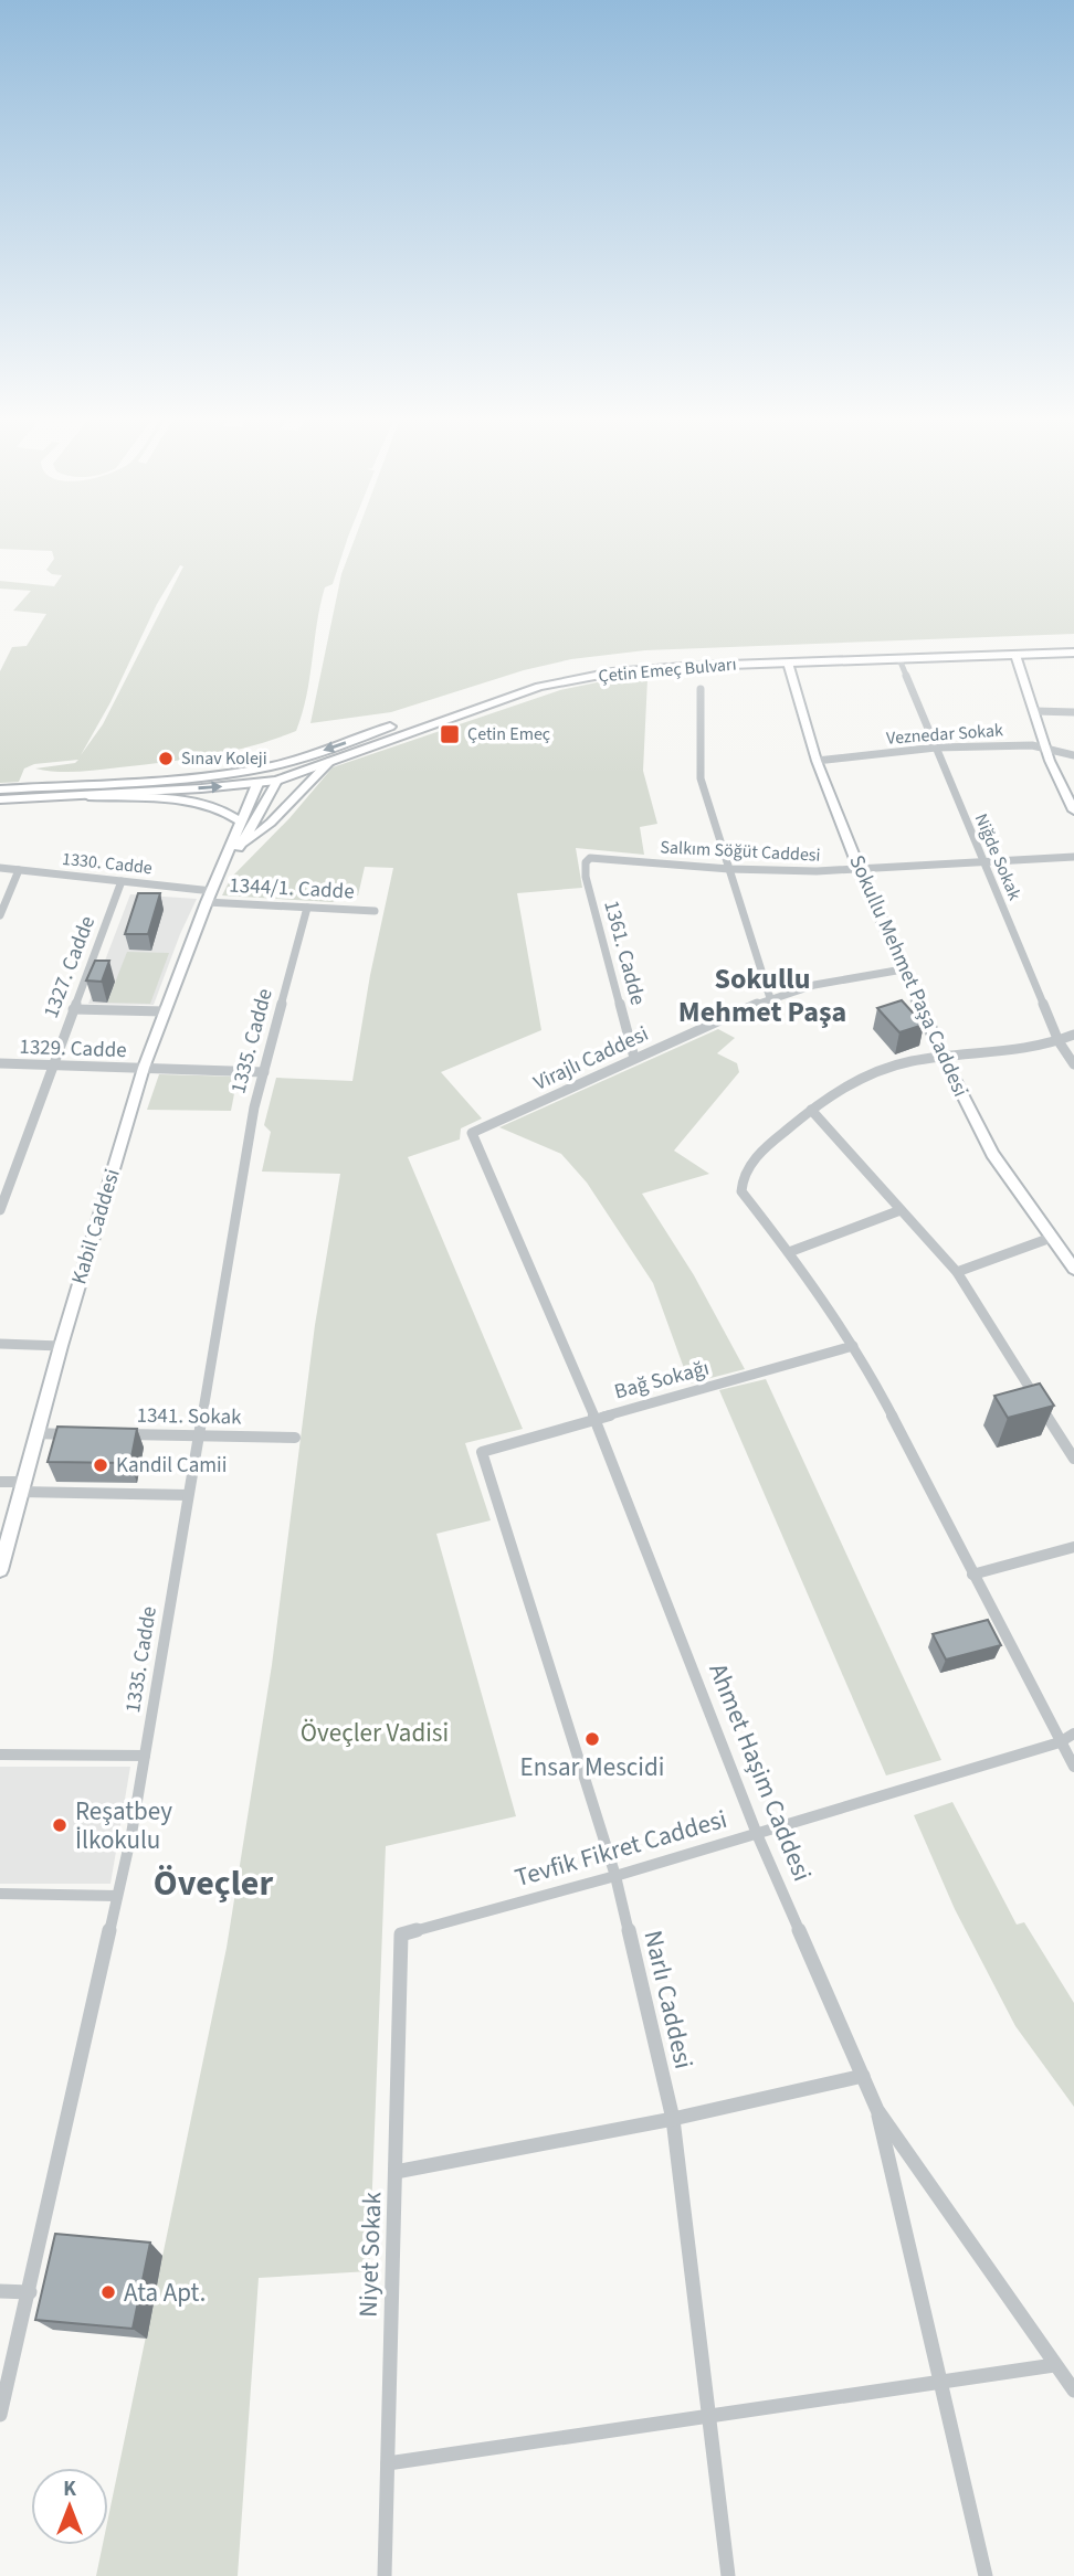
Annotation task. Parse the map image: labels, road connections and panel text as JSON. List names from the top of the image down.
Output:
{
  "streets": {
    "main road": ["Çetin Emeç Bulvarı", "Sokullu Mehmet Paşa Caddesi", "Kabil Caddesi"],
    "street": [
      "Veznedar Sokak",
      "Salkım Söğüt Caddesi",
      "Niğde Sokak",
      "1330. Cadde",
      "1344/1. Cadde",
      "1361. Cadde",
      "1327. Cadde",
      "1335. Cadde",
      "1329. Cadde",
      "Virajlı Caddesi",
      "Bağ Sokağı",
      "1341. Sokak",
      "Ahmet Haşim Caddesi",
      "Tevfik Fikret Caddesi",
      "Narlı Caddesi",
      "Niyet Sokak"
    ]
  },
  "crossings": [
    ["Çetin Emeç Bulvarı", "Niğde Sokak"],
    ["Çetin Emeç Bulvarı", "Sokullu Mehmet Paşa Caddesi"],
    ["Çetin Emeç Bulvarı", "Kabil Caddesi"],
    ["Veznedar Sokak", "Niğde Sokak"],
    ["Veznedar Sokak", "Sokullu Mehmet Paşa Caddesi"],
    ["Salkım Söğüt Caddesi", "Niğde Sokak"],
    ["Salkım Söğüt Caddesi", "1361. Cadde"],
    ["Salkım Söğüt Caddesi", "Sokullu Mehmet Paşa Caddesi"],
    ["1330. Cadde", "1344/1. Cadde"],
    ["1330. Cadde", "1327. Cadde"],
    ["1330. Cadde", "Kabil Caddesi"],
    ["1344/1. Cadde", "1335. Cadde"],
    ["1344/1. Cadde", "Kabil Caddesi"],
    ["1361. Cadde", "Virajlı Caddesi"],
    ["1327. Cadde", "1329. Cadde"],
    ["Sokullu Mehmet Paşa Caddesi", "Virajlı Caddesi"],
    ["1335. Cadde", "1329. Cadde"],
    ["1335. Cadde", "1341. Sokak"],
    ["1329. Cadde", "Kabil Caddesi"],
    ["Virajlı Caddesi", "Ahmet Haşim Caddesi"],
    ["Bağ Sokağı", "Ahmet Haşim Caddesi"],
    ["Bağ Sokağı", "Narlı Caddesi"],
    ["Ahmet Haşim Caddesi", "Tevfik Fikret Caddesi"],
    ["Tevfik Fikret Caddesi", "Narlı Caddesi"],
    ["Tevfik Fikret Caddesi", "Niyet Sokak"]
  ],
  "districts": ["Sokullu Mehmet Paşa", "Öveçler"],
  "parks": ["Öveçler Vadisi"],
  "places": {
    "transit": ["Çetin Emeç"],
    "other": [
      "Sınav Koleji",
      "Kandil Camii",
      "Ensar Mescidi",
      "Reşatbey İlkokulu",
      "Ata Apt."
    ]
  },
  "north": "top"
}
